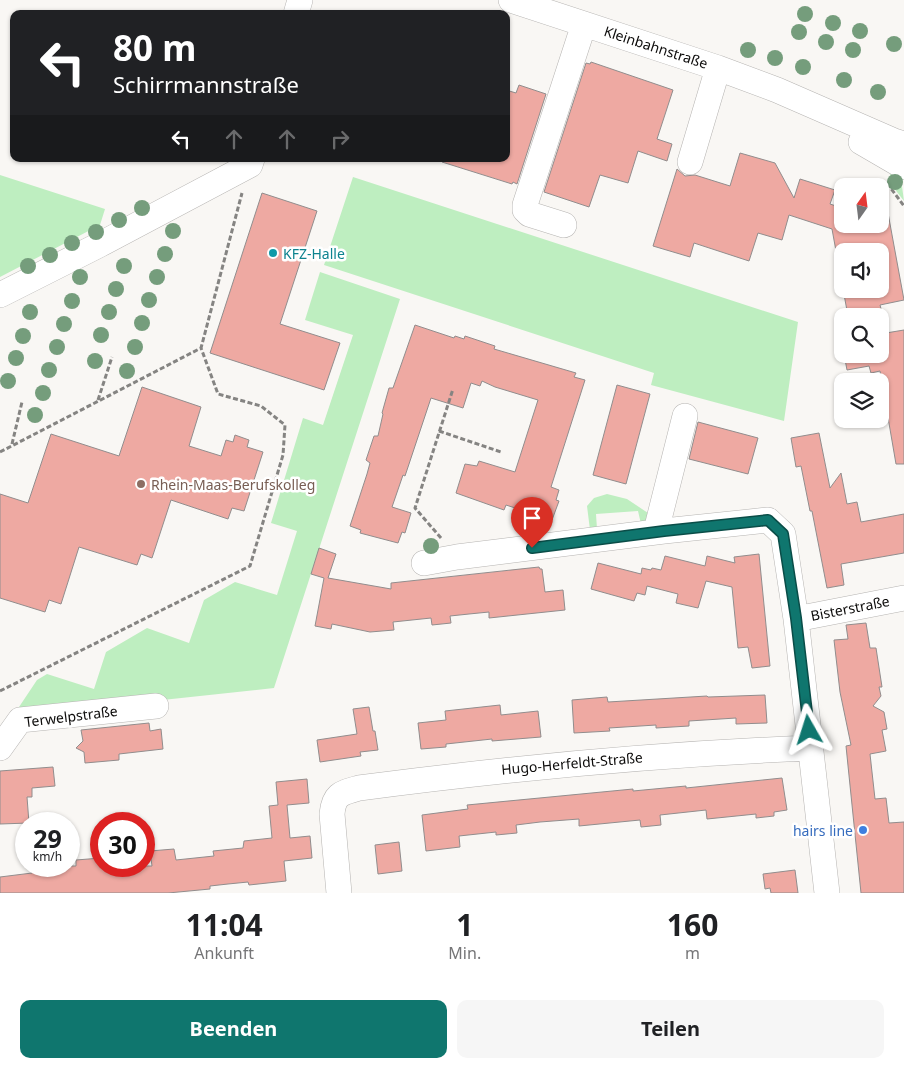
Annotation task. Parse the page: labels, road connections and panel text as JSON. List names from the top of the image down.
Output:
{
  "streets": {
    "street": [
      "Kleinbahnstraße",
      "Bisterstraße",
      "Terwelpstraße",
      "Hugo-Herfeldt-Straße"
    ]
  },
  "places": ["KFZ-Halle", "Rhein-Maas-Berufskolleg", "hairs line"],
  "north": "top",
  "page": {
    "turn": ["80 m", "Schirrmannstraße"],
    "speed": "29 km/h",
    "limit": "30",
    "eta": [
      "11:04",
      "Ankunft",
      "1",
      "Min.",
      "160",
      "m"
    ],
    "buttons": ["Beenden", "Teilen"]
  }
}
